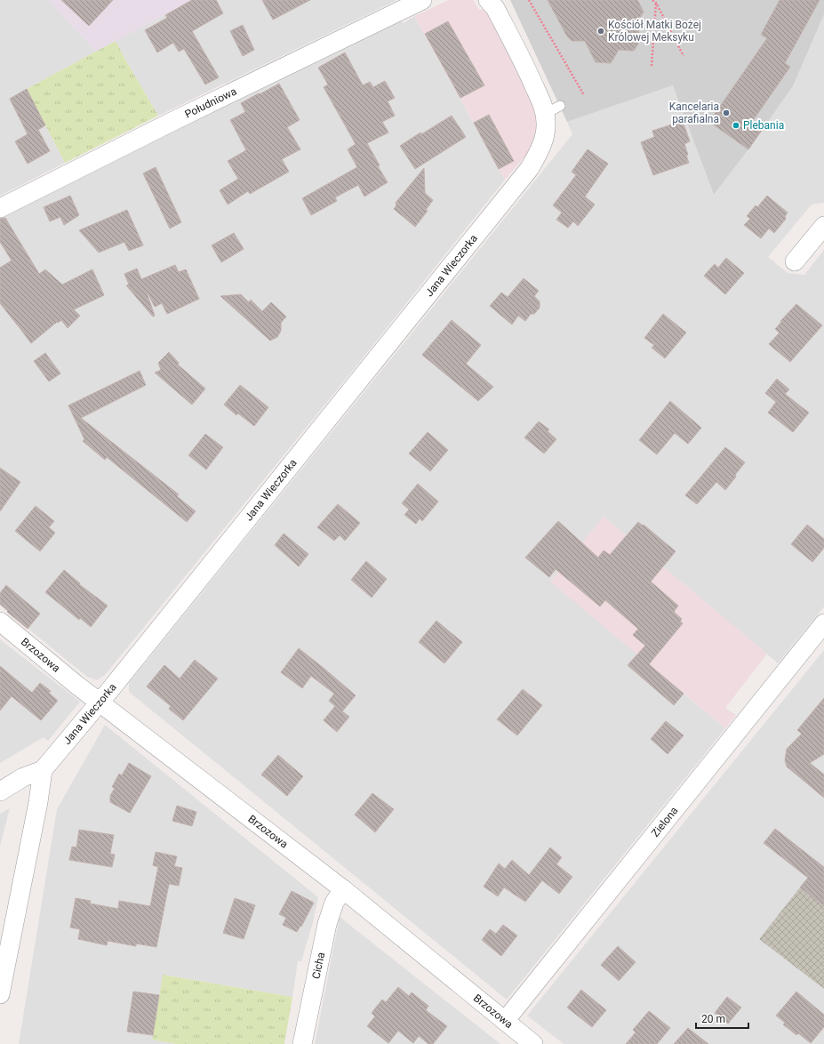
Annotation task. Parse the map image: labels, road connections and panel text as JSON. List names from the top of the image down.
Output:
{
  "streets": {
    "street": [
      "Południowa",
      "Jana Wieczorka",
      "Brzozowa",
      "Zielona",
      "Cicha"
    ]
  },
  "crossings": [
    ["Jana Wieczorka", "Brzozowa"],
    ["Brzozowa", "Zielona"],
    ["Brzozowa", "Cicha"]
  ],
  "places": ["Kościół Matki Bożej Królowej Meksyku", "Kancelaria parafialna", "Plebania"],
  "scale_bar": "20 m"
}
